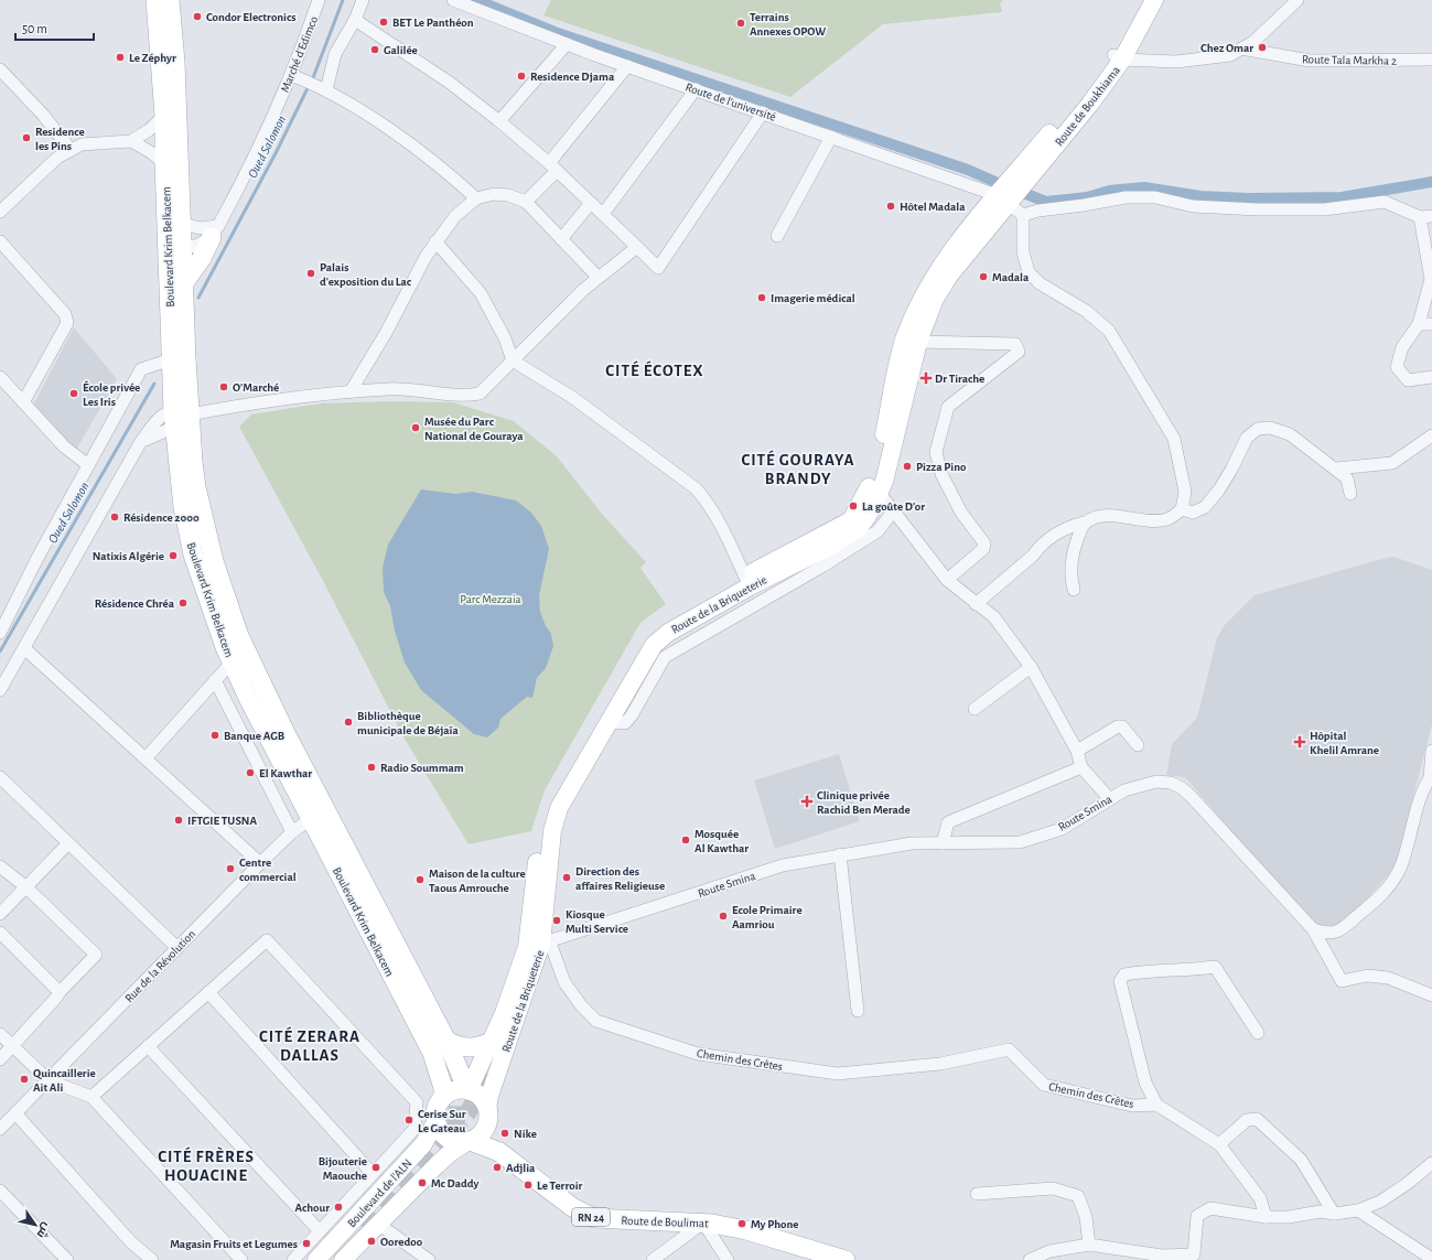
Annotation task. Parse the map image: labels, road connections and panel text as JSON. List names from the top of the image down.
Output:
{
  "streets": {
    "main road": ["Boulevard Krim Belkacem", "RN 24", "Route de Boulimat"],
    "street": [
      "Marché d'Edimco",
      "Route Tala Markha 2",
      "Route de l'université",
      "Route de Boukhiama",
      "Route de la Briqueterie",
      "Route Smina",
      "Rue de la Révolution",
      "Chemin des Crêtes",
      "Boulevard de l'ALN"
    ]
  },
  "crossings": [
    ["Route de l'université", "Route de Boukhiama"],
    ["Route de l'université", "Route de la Briqueterie"],
    ["Route de Boukhiama", "Route de la Briqueterie"],
    ["Boulevard Krim Belkacem", "Route de la Briqueterie"],
    ["Boulevard Krim Belkacem", "Rue de la Révolution"],
    ["Boulevard Krim Belkacem", "Boulevard de l'ALN"],
    ["Boulevard Krim Belkacem", "Route de Boulimat"],
    ["Route de la Briqueterie", "Route Smina"],
    ["Route de la Briqueterie", "Chemin des Crêtes"],
    ["Route de la Briqueterie", "Boulevard de l'ALN"],
    ["Route de la Briqueterie", "Route de Boulimat"],
    ["Route Smina", "Chemin des Crêtes"],
    ["Boulevard de l'ALN", "Route de Boulimat"]
  ],
  "districts": [
    "CITÉ ÉCOTEX",
    "CITÉ GOURAYA BRANDY",
    "CITÉ ZERARA DALLAS",
    "CITÉ FRÈRES HOUACINE"
  ],
  "water": ["Oued Salomon"],
  "parks": ["Parc Mezzaia"],
  "places": {
    "other": [
      "Condor Electronics",
      "BET Le Panthéon",
      "Terrains Annexes OPOW",
      "Chez Omar",
      "Galilée",
      "Le Zéphyr",
      "Residence Djama",
      "Residence les Pins",
      "Hôtel Madala",
      "Palais d'exposition du Lac",
      "Madala",
      "Imagerie médical",
      "O'Marché",
      "École privée Les Iris",
      "Musée du Parc National de Gouraya",
      "Pizza Pino",
      "La goûte D'or",
      "Résidence 2000",
      "Natixis Algérie",
      "Résidence Chréa",
      "Bibliothèque municipale de Béjaïa",
      "Banque AGB",
      "Radio Soummam",
      "El Kawthar",
      "IFTGIE TUSNA",
      "Mosquée Al Kawthar",
      "Centre commercial",
      "Direction des affaires Religieuse",
      "Maison de la culture Taous Amrouche",
      "Ecole Primaire Aamriou",
      "Kiosque Multi Service",
      "Quincaillerie Ait Ali",
      "Cerise Sur Le Gateau",
      "Nike",
      "Bijouterie Maouche",
      "Adjlia",
      "Mc Daddy",
      "Le Terroir",
      "Achour",
      "My Phone",
      "Ooredoo",
      "Magasin Fruits et Legumes"
    ],
    "health": ["Dr Tirache", "Hôpital Khelil Amrane", "Clinique privée Rachid Ben Merade"]
  },
  "scale_bar": "50 m",
  "north": "bottom right"
}
